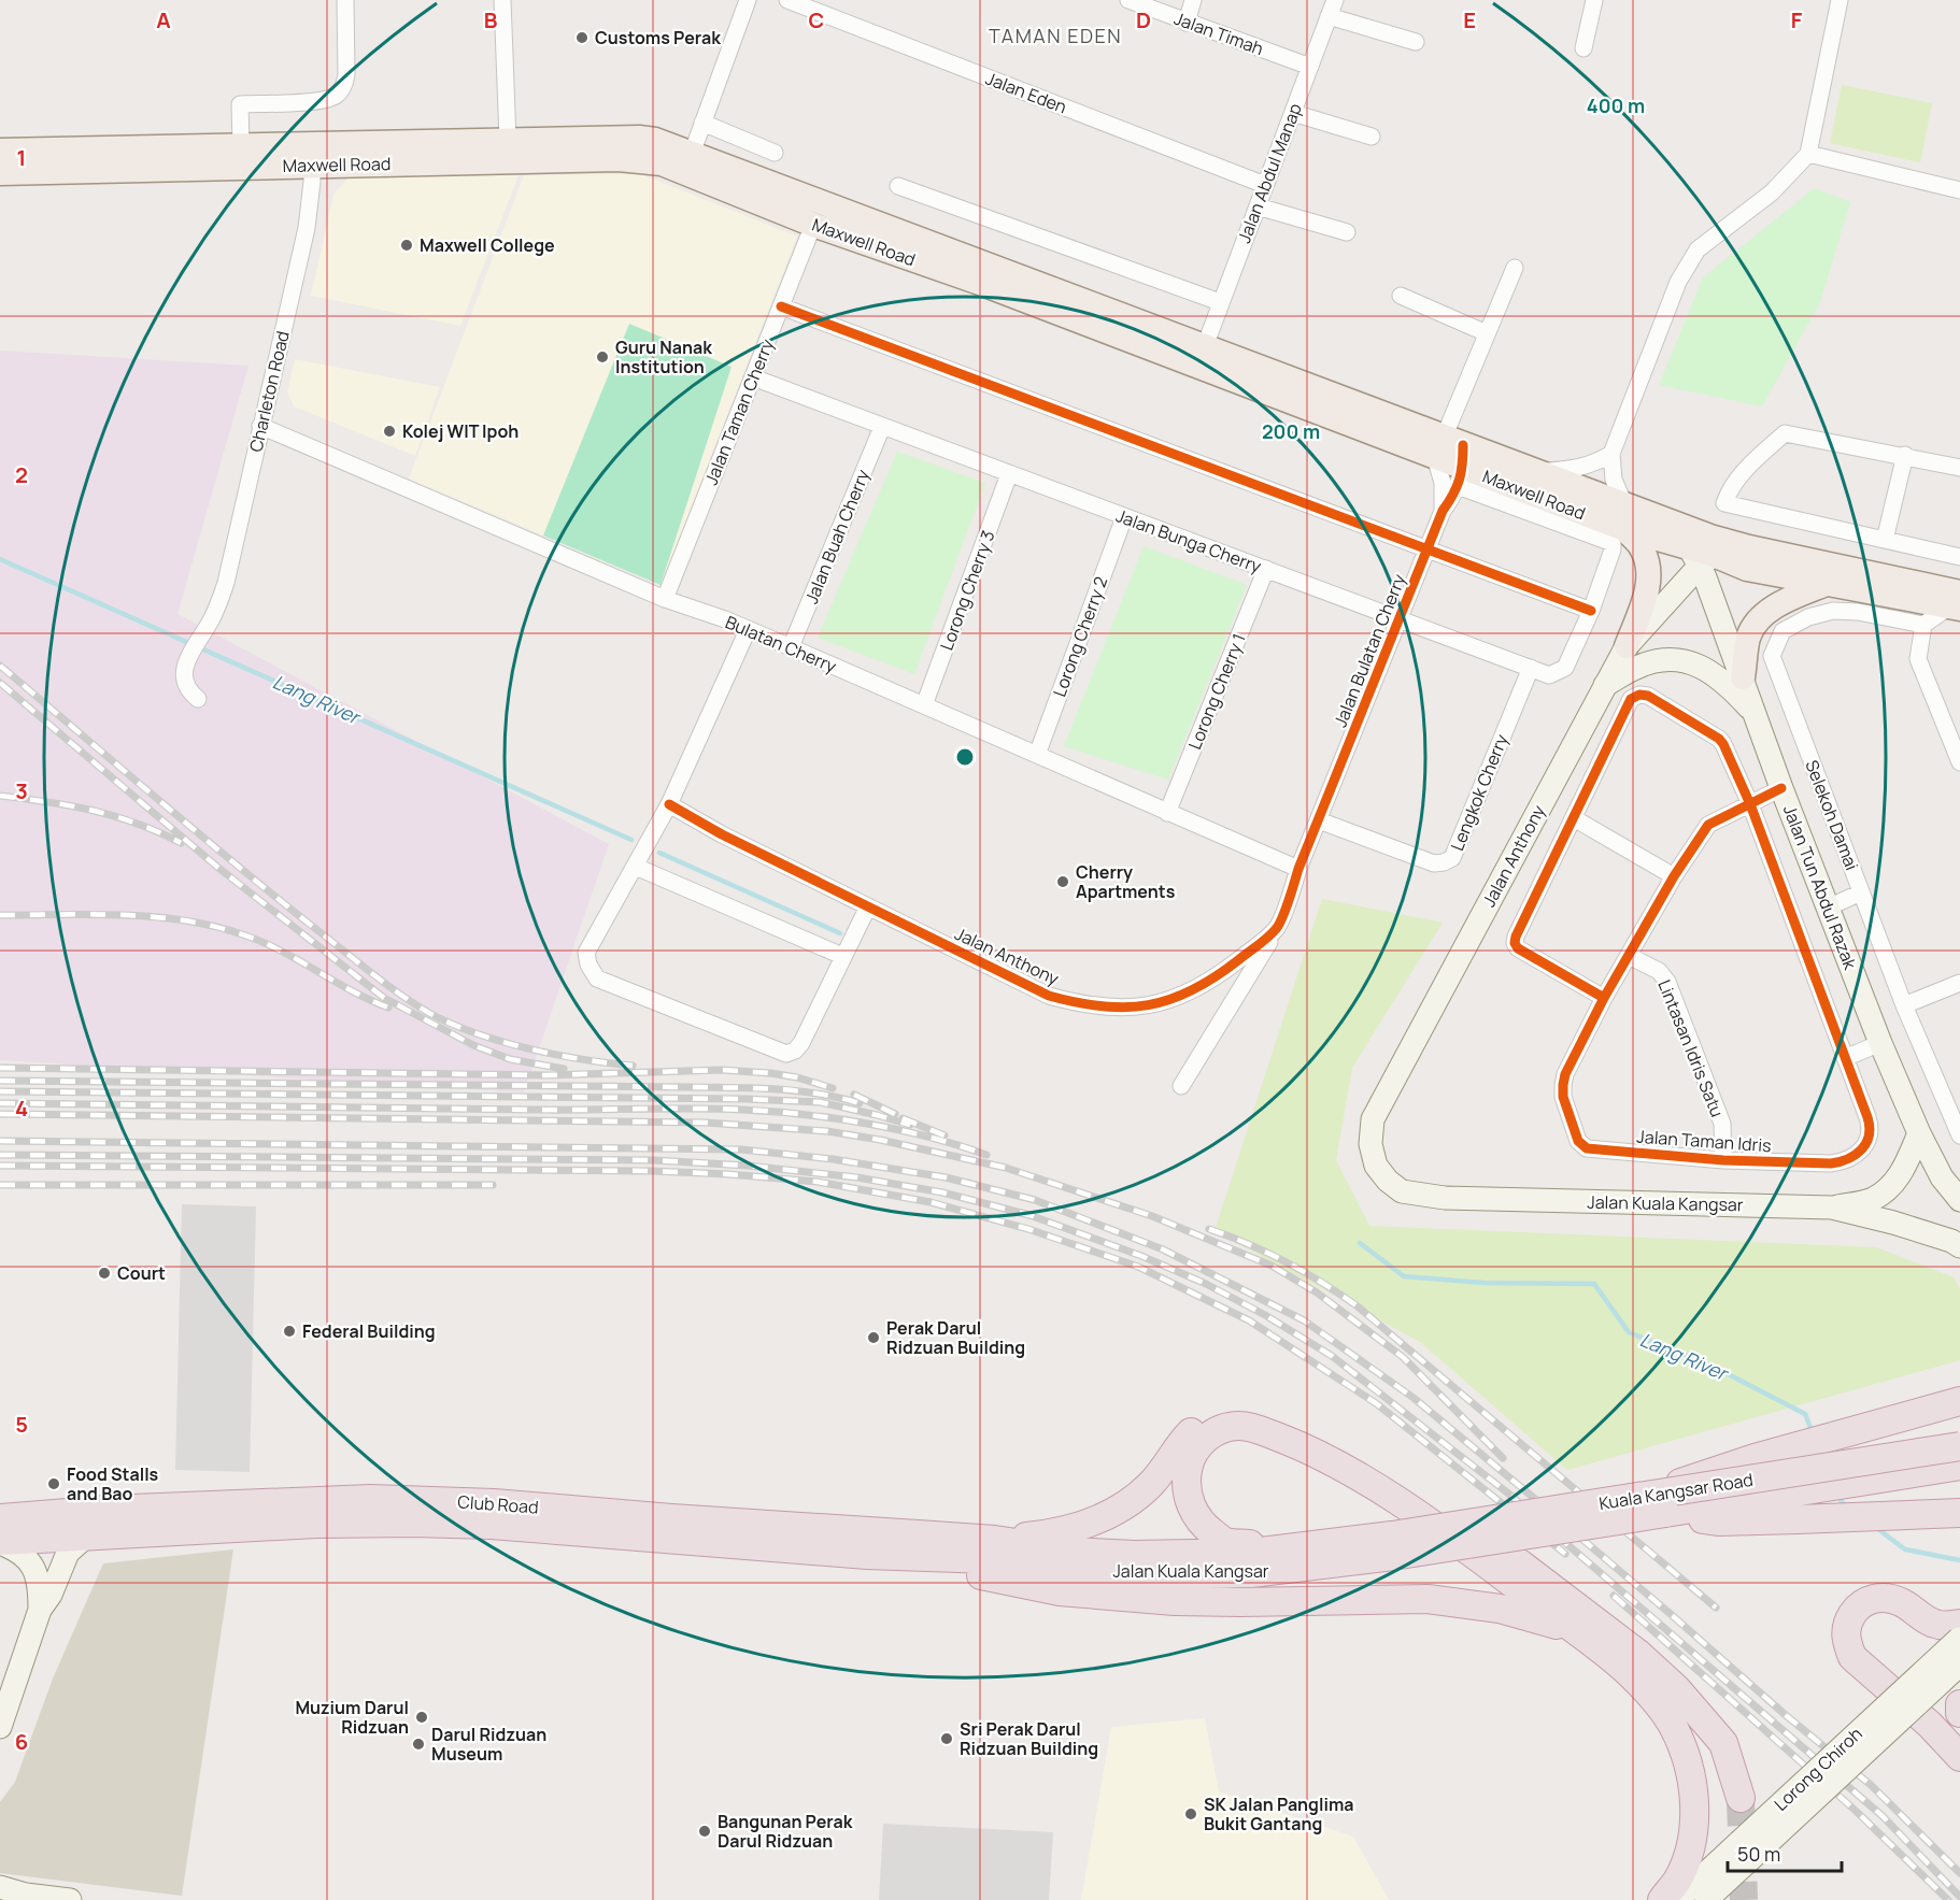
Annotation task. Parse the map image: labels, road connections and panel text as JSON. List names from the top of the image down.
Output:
{
  "streets": {
    "highway": ["Jalan Kuala Kangsar", "Kuala Kangsar Road", "Club Road"],
    "main road": [
      "Maxwell Road",
      "Jalan Anthony",
      "Jalan Tun Abdul Razak",
      "Lorong Chiroh"
    ],
    "street": [
      "Jalan Timah",
      "Jalan Eden",
      "Jalan Abdul Manap",
      "Charleton Road",
      "Jalan Taman Cherry",
      "Jalan Buah Cherry",
      "Jalan Bunga Cherry",
      "Lorong Cherry 3",
      "Lorong Cherry 2",
      "Bulatan Cherry",
      "Jalan Bulatan Cherry",
      "Lorong Cherry 1",
      "Lengkok Cherry",
      "Selekoh Damai",
      "Lintasan Idris Satu",
      "Jalan Taman Idris"
    ]
  },
  "crossings": [
    ["Jalan Timah", "Jalan Abdul Manap"],
    ["Jalan Eden", "Jalan Abdul Manap"],
    ["Maxwell Road", "Jalan Abdul Manap"],
    ["Maxwell Road", "Charleton Road"],
    ["Maxwell Road", "Jalan Taman Cherry"],
    ["Maxwell Road", "Jalan Bunga Cherry"],
    ["Maxwell Road", "Jalan Bulatan Cherry"],
    ["Maxwell Road", "Jalan Anthony"],
    ["Maxwell Road", "Jalan Tun Abdul Razak"],
    ["Charleton Road", "Bulatan Cherry"],
    ["Jalan Taman Cherry", "Jalan Bunga Cherry"],
    ["Jalan Taman Cherry", "Bulatan Cherry"],
    ["Jalan Buah Cherry", "Jalan Bunga Cherry"],
    ["Jalan Buah Cherry", "Bulatan Cherry"],
    ["Jalan Bunga Cherry", "Lorong Cherry 3"],
    ["Jalan Bunga Cherry", "Lorong Cherry 2"],
    ["Jalan Bunga Cherry", "Jalan Bulatan Cherry"],
    ["Jalan Bunga Cherry", "Lorong Cherry 1"],
    ["Jalan Bunga Cherry", "Lengkok Cherry"],
    ["Lorong Cherry 3", "Bulatan Cherry"],
    ["Lorong Cherry 2", "Bulatan Cherry"],
    ["Bulatan Cherry", "Jalan Bulatan Cherry"],
    ["Bulatan Cherry", "Lorong Cherry 1"],
    ["Jalan Bulatan Cherry", "Lengkok Cherry"],
    ["Jalan Anthony", "Jalan Tun Abdul Razak"],
    ["Jalan Anthony", "Jalan Kuala Kangsar"],
    ["Jalan Tun Abdul Razak", "Jalan Taman Idris"],
    ["Lintasan Idris Satu", "Jalan Taman Idris"],
    ["Jalan Kuala Kangsar", "Kuala Kangsar Road"],
    ["Jalan Kuala Kangsar", "Club Road"]
  ],
  "districts": ["TAMAN EDEN"],
  "water": ["Lang River"],
  "places": [
    "Customs Perak",
    "Maxwell College",
    "Guru Nanak Institution",
    "Kolej WIT Ipoh",
    "Cherry Apartments",
    "Court",
    "Federal Building",
    "Perak Darul Ridzuan Building",
    "Food Stalls and Bao",
    "Muzium Darul Ridzuan",
    "Sri Perak Darul Ridzuan Building",
    "Darul Ridzuan Museum",
    "SK Jalan Panglima Bukit Gantang",
    "Bangunan Perak Darul Ridzuan"
  ],
  "scale_bar": "50 m",
  "grid": {
    "columns": [
      "A",
      "B",
      "C",
      "D",
      "E",
      "F"
    ],
    "rows": [
      "1",
      "2",
      "3",
      "4",
      "5",
      "6"
    ]
  },
  "rings": ["400 m", "200 m"]
}
